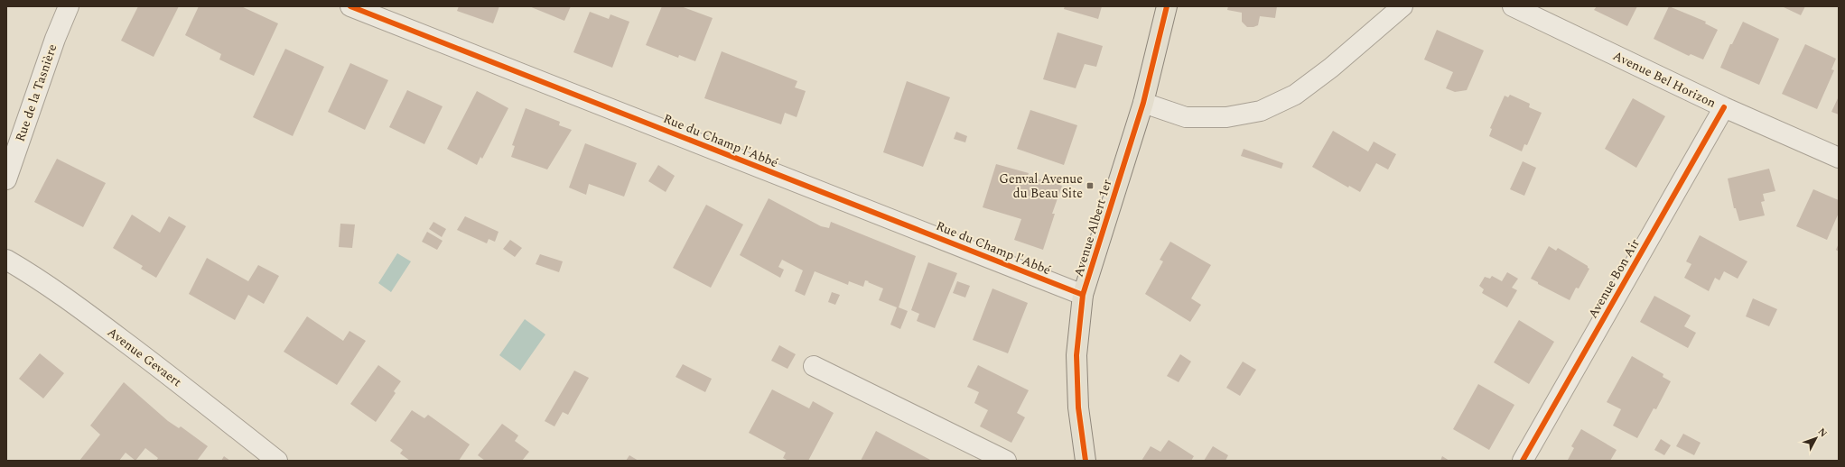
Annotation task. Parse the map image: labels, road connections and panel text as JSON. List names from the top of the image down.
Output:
{
  "streets": {
    "main road": ["Avenue Albert 1er"],
    "street": [
      "Avenue Bel Horizon",
      "Rue de la Tasnière",
      "Rue du Champ l'Abbé",
      "Avenue Bon Air",
      "Avenue Gevaert"
    ]
  },
  "crossings": [
    ["Avenue Bel Horizon", "Avenue Bon Air"],
    ["Rue du Champ l'Abbé", "Avenue Albert 1er"]
  ],
  "places": {
    "transit": ["Genval Avenue du Beau Site"]
  },
  "north": "top right"
}
